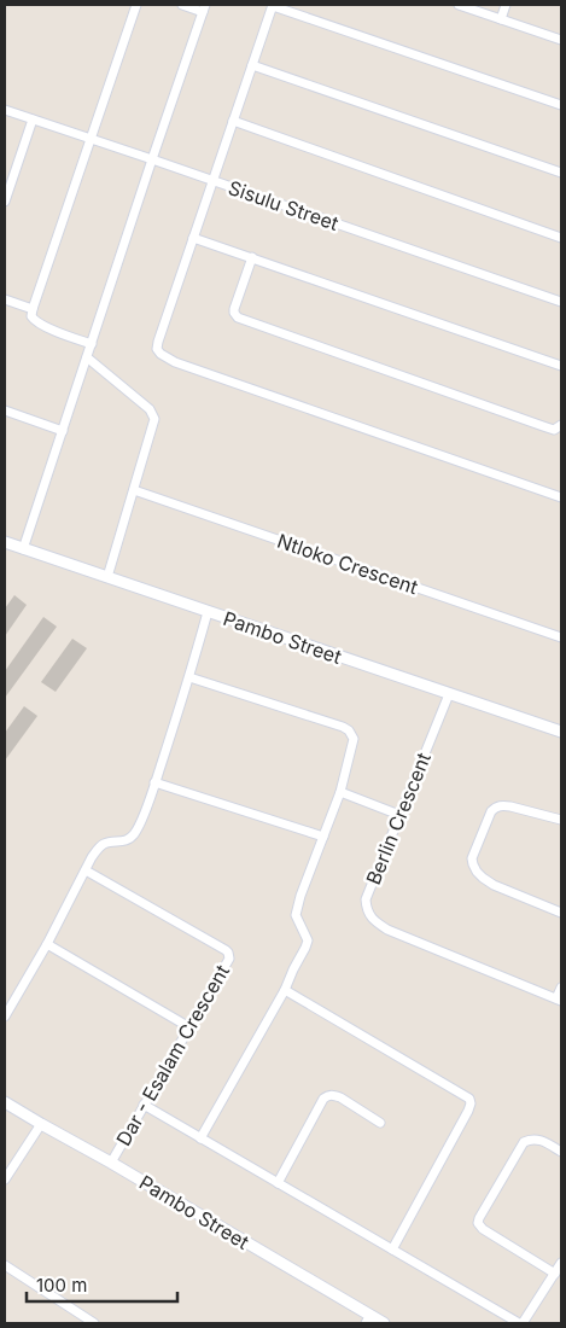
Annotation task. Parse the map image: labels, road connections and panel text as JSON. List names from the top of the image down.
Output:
{
  "streets": {
    "street": [
      "Sisulu Street",
      "Ntloko Crescent",
      "Pambo Street",
      "Berlin Crescent",
      "Dar - Esalam Crescent"
    ]
  },
  "crossings": [
    ["Pambo Street", "Berlin Crescent"],
    ["Pambo Street", "Dar - Esalam Crescent"]
  ],
  "scale_bar": "100 m"
}
